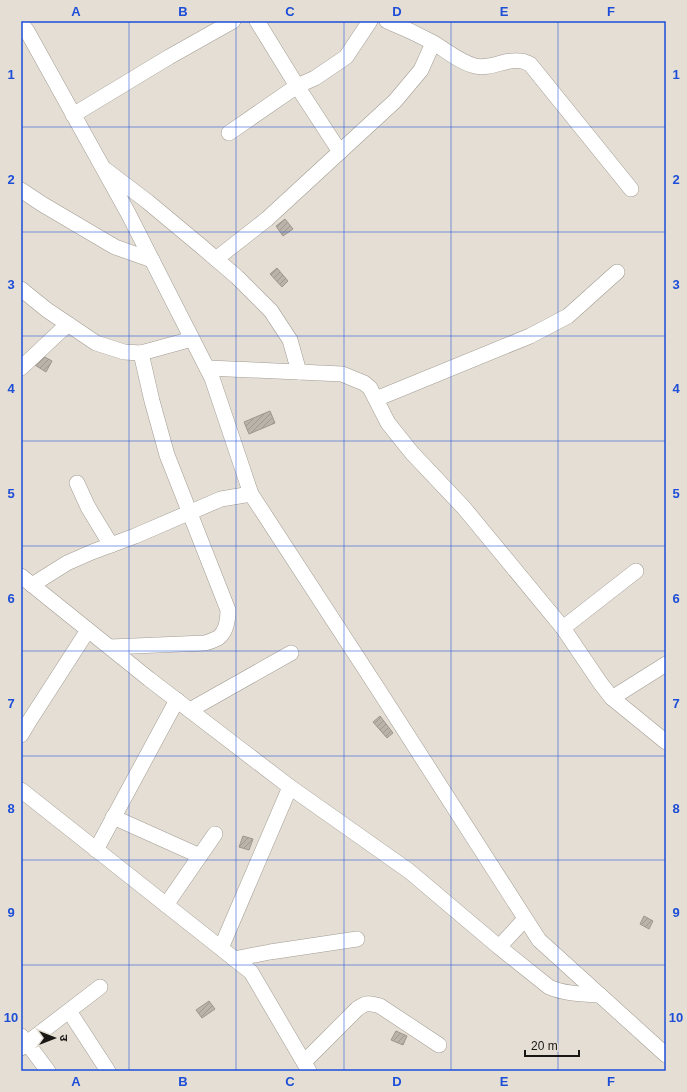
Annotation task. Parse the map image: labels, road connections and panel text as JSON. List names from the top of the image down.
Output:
{
  "scale_bar": "20 m",
  "north": "right",
  "grid": {
    "columns": [
      "A",
      "B",
      "C",
      "D",
      "E",
      "F"
    ],
    "rows": [
      "1",
      "2",
      "3",
      "4",
      "5",
      "6",
      "7",
      "8",
      "9",
      "10"
    ]
  }
}
